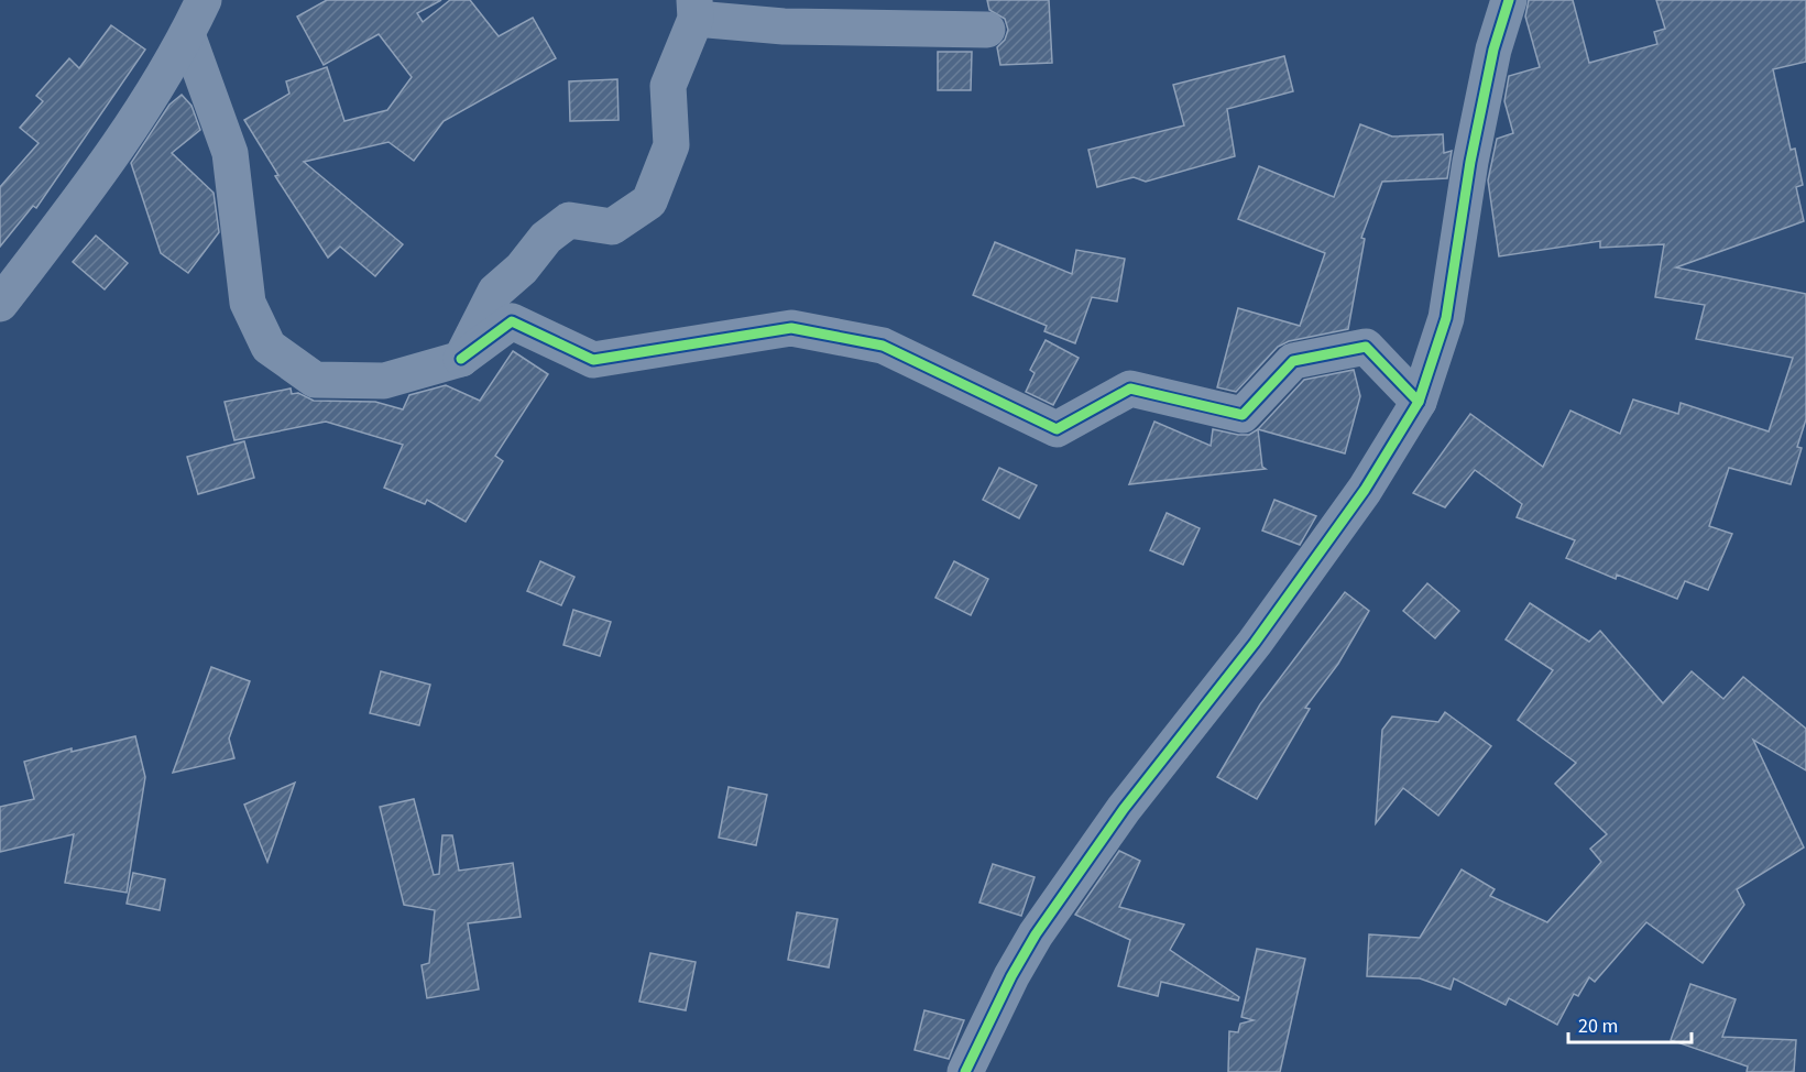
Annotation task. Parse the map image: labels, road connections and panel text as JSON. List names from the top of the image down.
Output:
{
  "scale_bar": "20 m"
}
